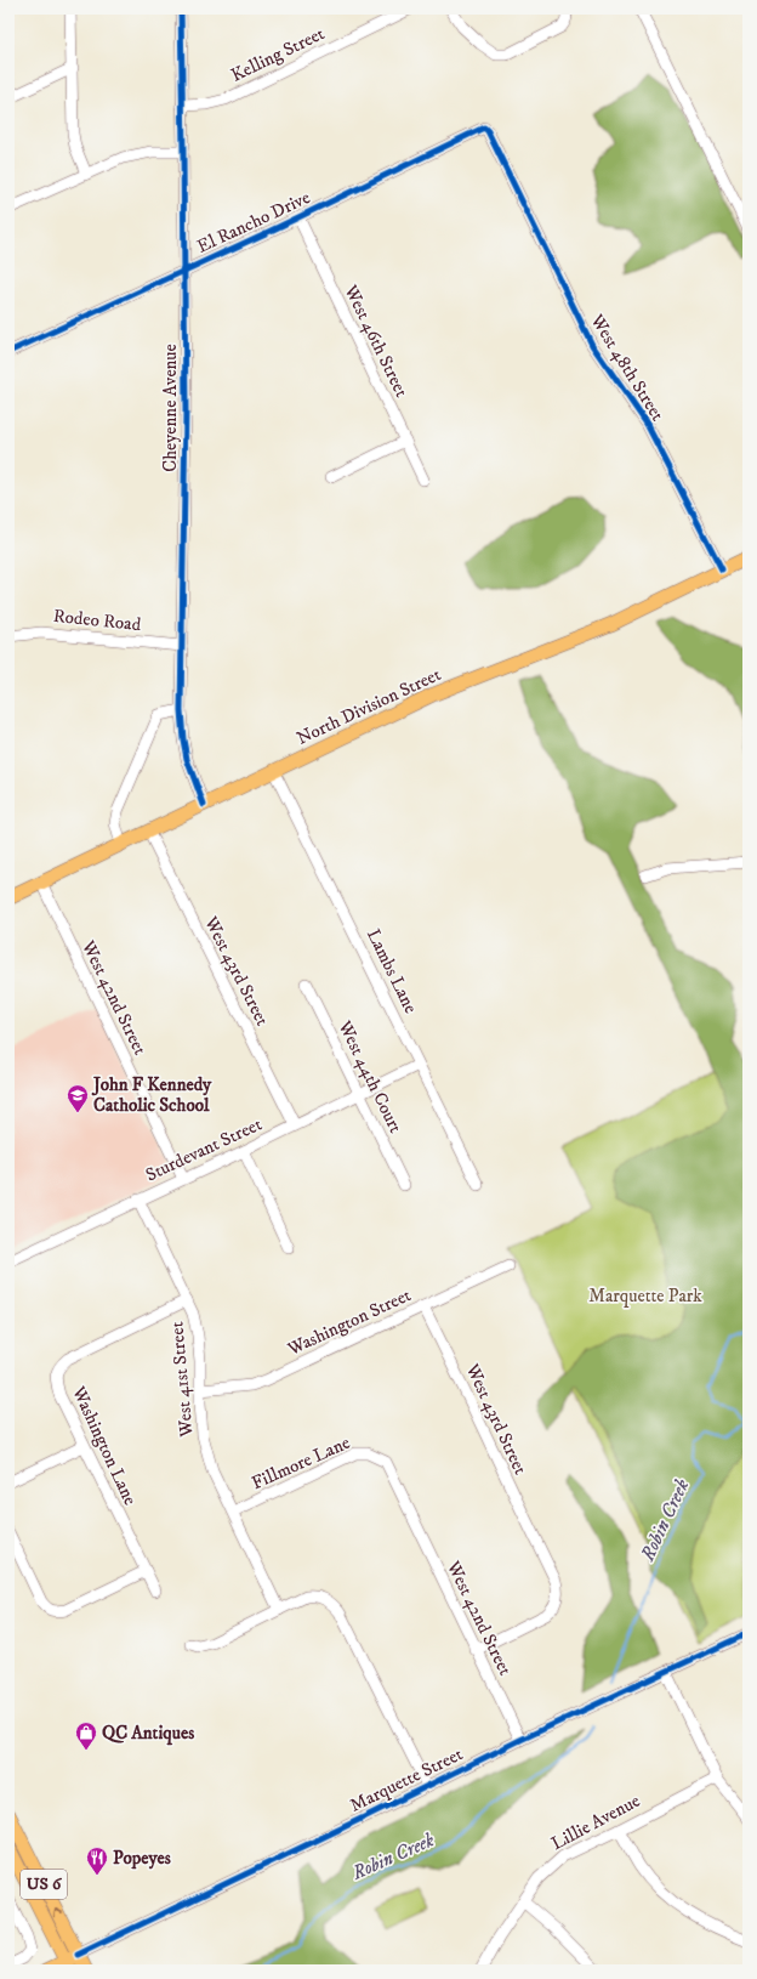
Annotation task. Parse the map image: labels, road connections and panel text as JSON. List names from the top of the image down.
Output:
{
  "streets": {
    "main road": ["North Division Street", "Marquette Street", "US 6"],
    "street": [
      "Kelling Street",
      "El Rancho Drive",
      "West 46th Street",
      "West 48th Street",
      "Cheyenne Avenue",
      "Rodeo Road",
      "West 43rd Street",
      "Lambs Lane",
      "West 42nd Street",
      "West 44th Court",
      "Sturdevant Street",
      "Washington Street",
      "West 41st Street",
      "Washington Lane",
      "Fillmore Lane",
      "Lillie Avenue"
    ]
  },
  "crossings": [
    ["Kelling Street", "Cheyenne Avenue"],
    ["El Rancho Drive", "West 46th Street"],
    ["El Rancho Drive", "West 48th Street"],
    ["El Rancho Drive", "Cheyenne Avenue"],
    ["West 48th Street", "North Division Street"],
    ["Cheyenne Avenue", "Rodeo Road"],
    ["Cheyenne Avenue", "North Division Street"],
    ["North Division Street", "West 43rd Street"],
    ["North Division Street", "Lambs Lane"],
    ["North Division Street", "West 42nd Street"],
    ["West 43rd Street", "West 42nd Street"],
    ["West 43rd Street", "Sturdevant Street"],
    ["West 43rd Street", "Washington Street"],
    ["West 42nd Street", "Sturdevant Street"],
    ["West 42nd Street", "Fillmore Lane"],
    ["West 42nd Street", "Marquette Street"],
    ["West 44th Court", "Sturdevant Street"],
    ["Sturdevant Street", "West 41st Street"],
    ["Washington Street", "West 41st Street"],
    ["West 41st Street", "Washington Lane"],
    ["West 41st Street", "Fillmore Lane"],
    ["Marquette Street", "US 6"]
  ],
  "water": ["Robin Creek"],
  "parks": ["Marquette Park"],
  "places": {
    "school or university": ["John F Kennedy Catholic School"],
    "shop": ["QC Antiques"],
    "restaurant": ["Popeyes"]
  }
}
